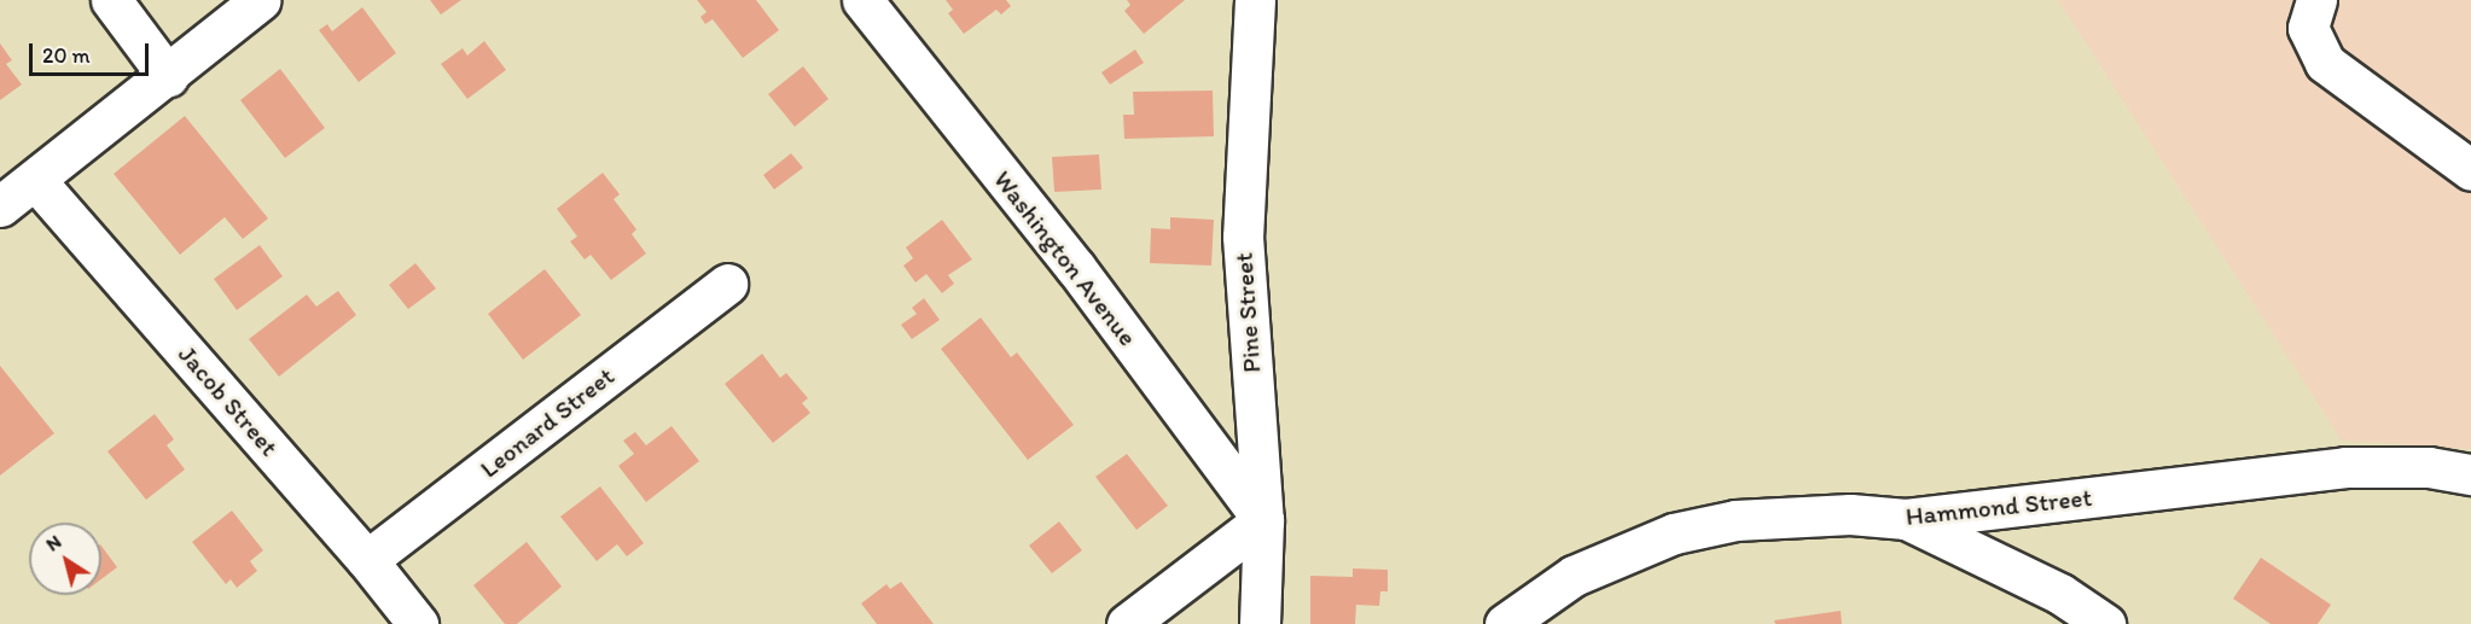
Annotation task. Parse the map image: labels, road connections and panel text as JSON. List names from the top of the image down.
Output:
{
  "streets": {
    "street": [
      "Washington Avenue",
      "Pine Street",
      "Jacob Street",
      "Leonard Street",
      "Hammond Street"
    ]
  },
  "crossings": [
    ["Washington Avenue", "Pine Street"],
    ["Jacob Street", "Leonard Street"]
  ],
  "scale_bar": "20 m",
  "north": "top left"
}
